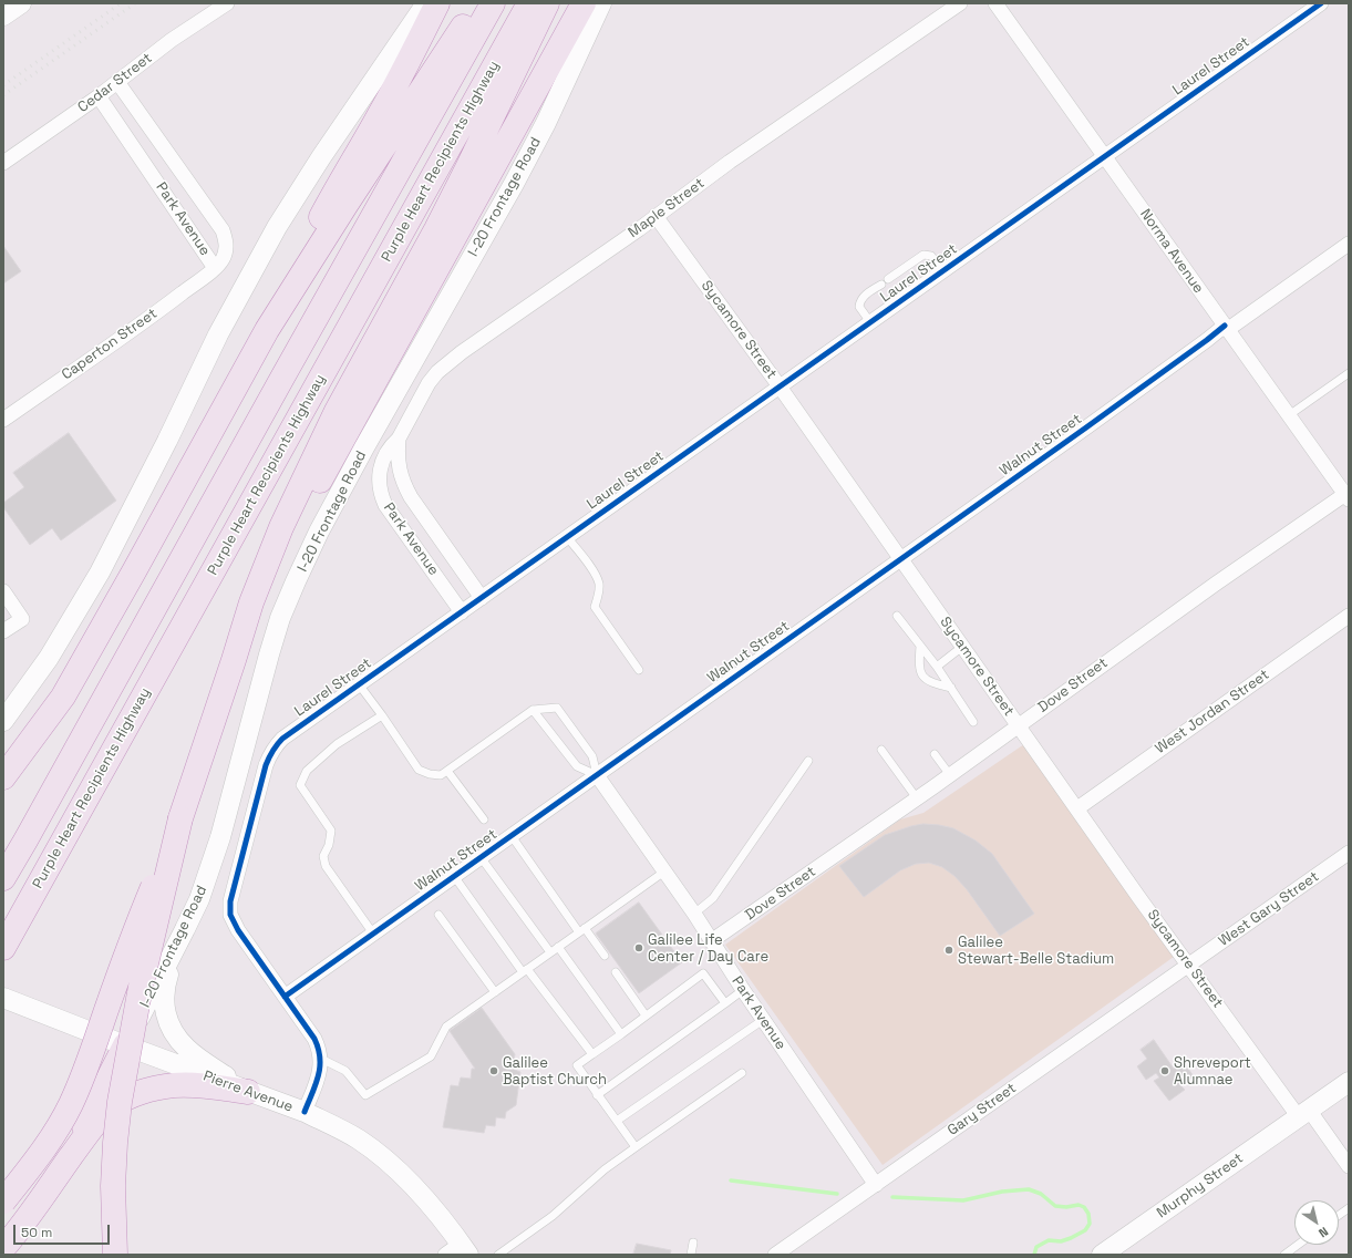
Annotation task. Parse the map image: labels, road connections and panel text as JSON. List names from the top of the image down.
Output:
{
  "streets": {
    "highway": ["Purple Heart Recipients Highway"],
    "main road": ["I-20 Frontage Road", "Pierre Avenue", "Murphy Street"],
    "street": [
      "Laurel Street",
      "Cedar Street",
      "Maple Street",
      "Park Avenue",
      "Norma Avenue",
      "Sycamore Street",
      "Caperton Street",
      "Walnut Street",
      "Dove Street",
      "West Jordan Street",
      "West Gary Street",
      "Gary Street"
    ]
  },
  "crossings": [
    ["Laurel Street", "Park Avenue"],
    ["Laurel Street", "Norma Avenue"],
    ["Laurel Street", "Sycamore Street"],
    ["Laurel Street", "Walnut Street"],
    ["Laurel Street", "Pierre Avenue"],
    ["Cedar Street", "Park Avenue"],
    ["I-20 Frontage Road", "Pierre Avenue"],
    ["Maple Street", "Park Avenue"],
    ["Maple Street", "Sycamore Street"],
    ["Park Avenue", "Caperton Street"],
    ["Park Avenue", "Walnut Street"],
    ["Park Avenue", "Dove Street"],
    ["Park Avenue", "Gary Street"],
    ["Norma Avenue", "Walnut Street"],
    ["Norma Avenue", "Dove Street"],
    ["Sycamore Street", "Walnut Street"],
    ["Sycamore Street", "Dove Street"],
    ["Sycamore Street", "West Jordan Street"],
    ["Sycamore Street", "West Gary Street"],
    ["Sycamore Street", "Gary Street"],
    ["Sycamore Street", "Murphy Street"],
    ["West Gary Street", "Gary Street"]
  ],
  "places": [
    "Galilee Life Center / Day Care",
    "Galilee Stewart-Belle Stadium",
    "Galilee Baptist Church",
    "Shreveport Alumnae"
  ],
  "scale_bar": "50 m",
  "north": "bottom right"
}
